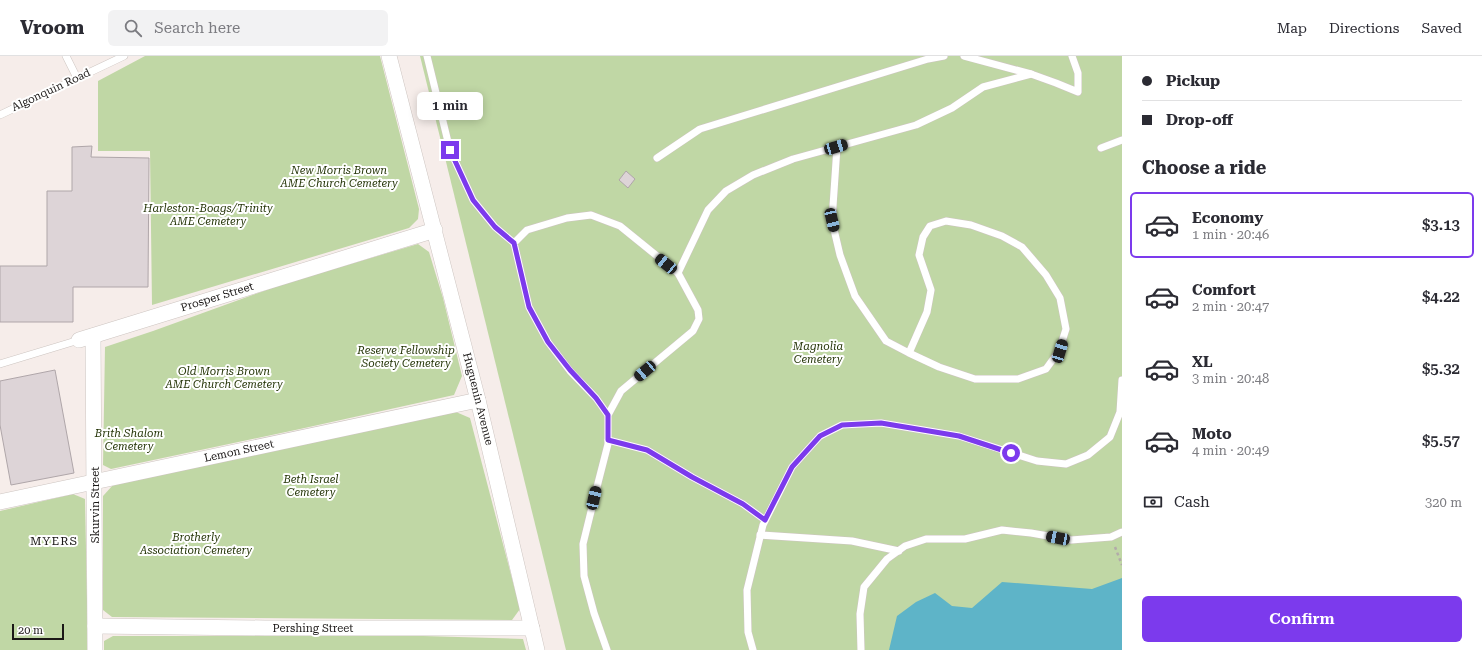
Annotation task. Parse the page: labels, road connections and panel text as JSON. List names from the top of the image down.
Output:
{
  "streets": {
    "street": [
      "Prosper Street",
      "Huguenin Avenue",
      "Lemon Street",
      "Skurvin Street",
      "Pershing Street"
    ],
    "lane": ["Algonquin Road"]
  },
  "crossings": [
    ["Prosper Street", "Huguenin Avenue"],
    ["Prosper Street", "Skurvin Street"],
    ["Huguenin Avenue", "Lemon Street"],
    ["Huguenin Avenue", "Pershing Street"],
    ["Lemon Street", "Skurvin Street"],
    ["Skurvin Street", "Pershing Street"]
  ],
  "districts": ["MYERS"],
  "parks": [
    "New Morris Brown AME Church Cemetery",
    "Harleston-Boags/Trinity AME Cemetery",
    "Magnolia Cemetery",
    "Reserve Fellowship Society Cemetery",
    "Old Morris Brown AME Church Cemetery",
    "Brith Shalom Cemetery",
    "Beth Israel Cemetery",
    "Brotherly Association Cemetery"
  ],
  "scale_bar": "20 m",
  "page": {
    "header": "Vroom",
    "search": "Search here",
    "nav": ["Map", "Directions", "Saved"],
    "banner": ["Pickup", "Drop-off"],
    "bubble": "1 min",
    "heading": "Choose a ride",
    "list": [
      {
        "name": "Economy",
        "note": "1 min · 20:46",
        "value": "$3.13"
      },
      {
        "name": "Comfort",
        "note": "2 min · 20:47",
        "value": "$4.22"
      },
      {
        "name": "XL",
        "note": "3 min · 20:48",
        "value": "$5.32"
      },
      {
        "name": "Moto",
        "note": "4 min · 20:49",
        "value": "$5.57"
      }
    ],
    "pay": ["Cash", "320 m"],
    "buttons": "Confirm",
    "scale": "20 m"
  }
}
